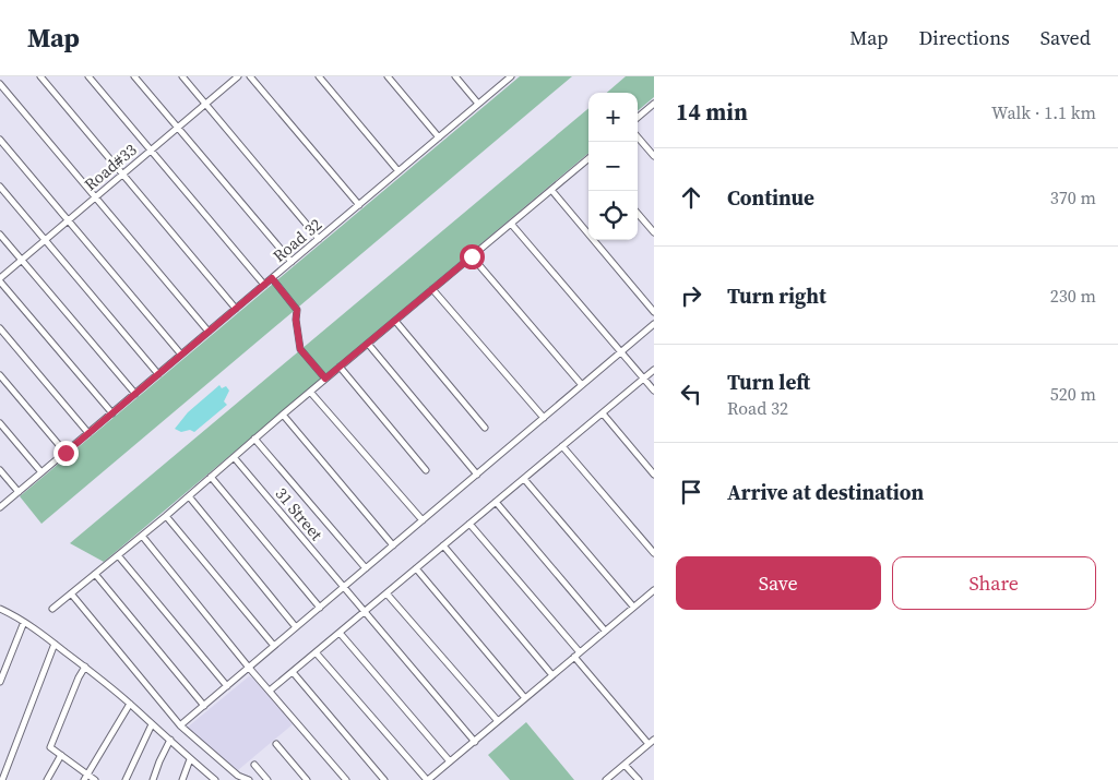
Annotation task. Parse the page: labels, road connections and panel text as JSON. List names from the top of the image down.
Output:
{
  "streets": {
    "street": ["Road#33", "Road 32", "31 Street"]
  },
  "page": {
    "header": "Map",
    "nav": ["Map", "Directions", "Saved"],
    "heading": ["14 min", "Walk · 1.1 km"],
    "map_buttons": ["+", "−"],
    "list": [
      ["Continue", "370 m"],
      ["Turn right", "230 m"],
      ["Turn left", "Road 32", "520 m"],
      "Arrive at destination"
    ],
    "buttons": ["Save", "Share"]
  }
}
